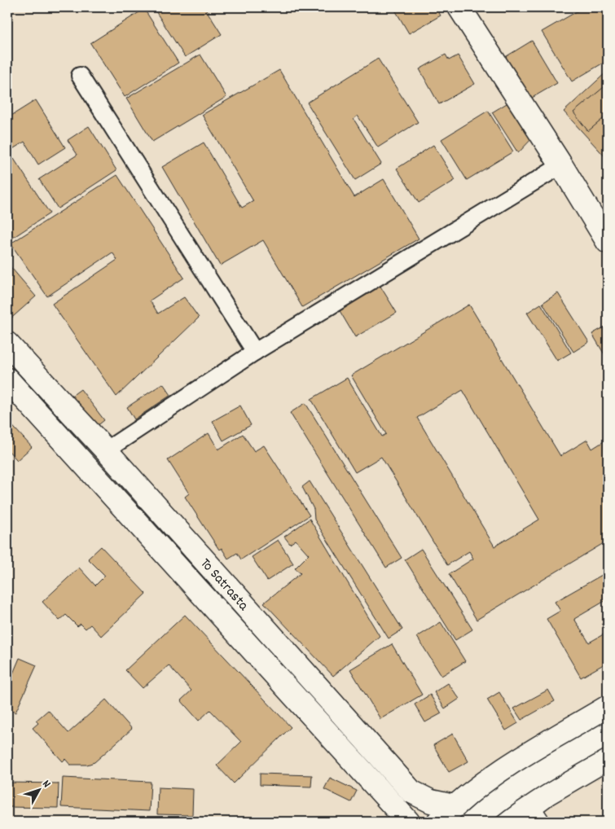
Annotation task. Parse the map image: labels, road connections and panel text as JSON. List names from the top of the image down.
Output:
{
  "streets": {
    "street": ["To Satrasta"]
  },
  "north": "top right"
}
